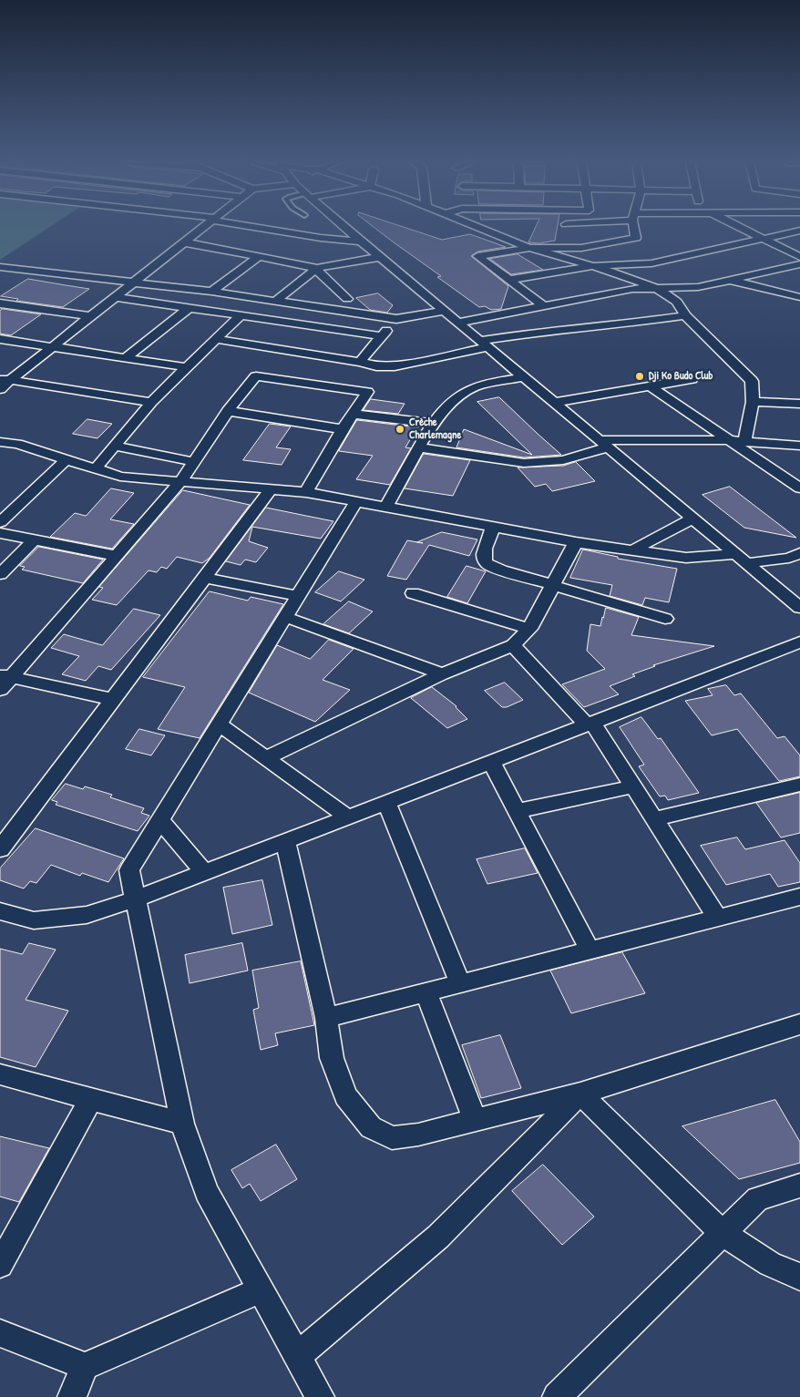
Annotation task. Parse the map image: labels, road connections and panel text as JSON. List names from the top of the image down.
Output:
{
  "places": ["Dji Ko Budo Club", "Crèche Charlemagne"]
}
